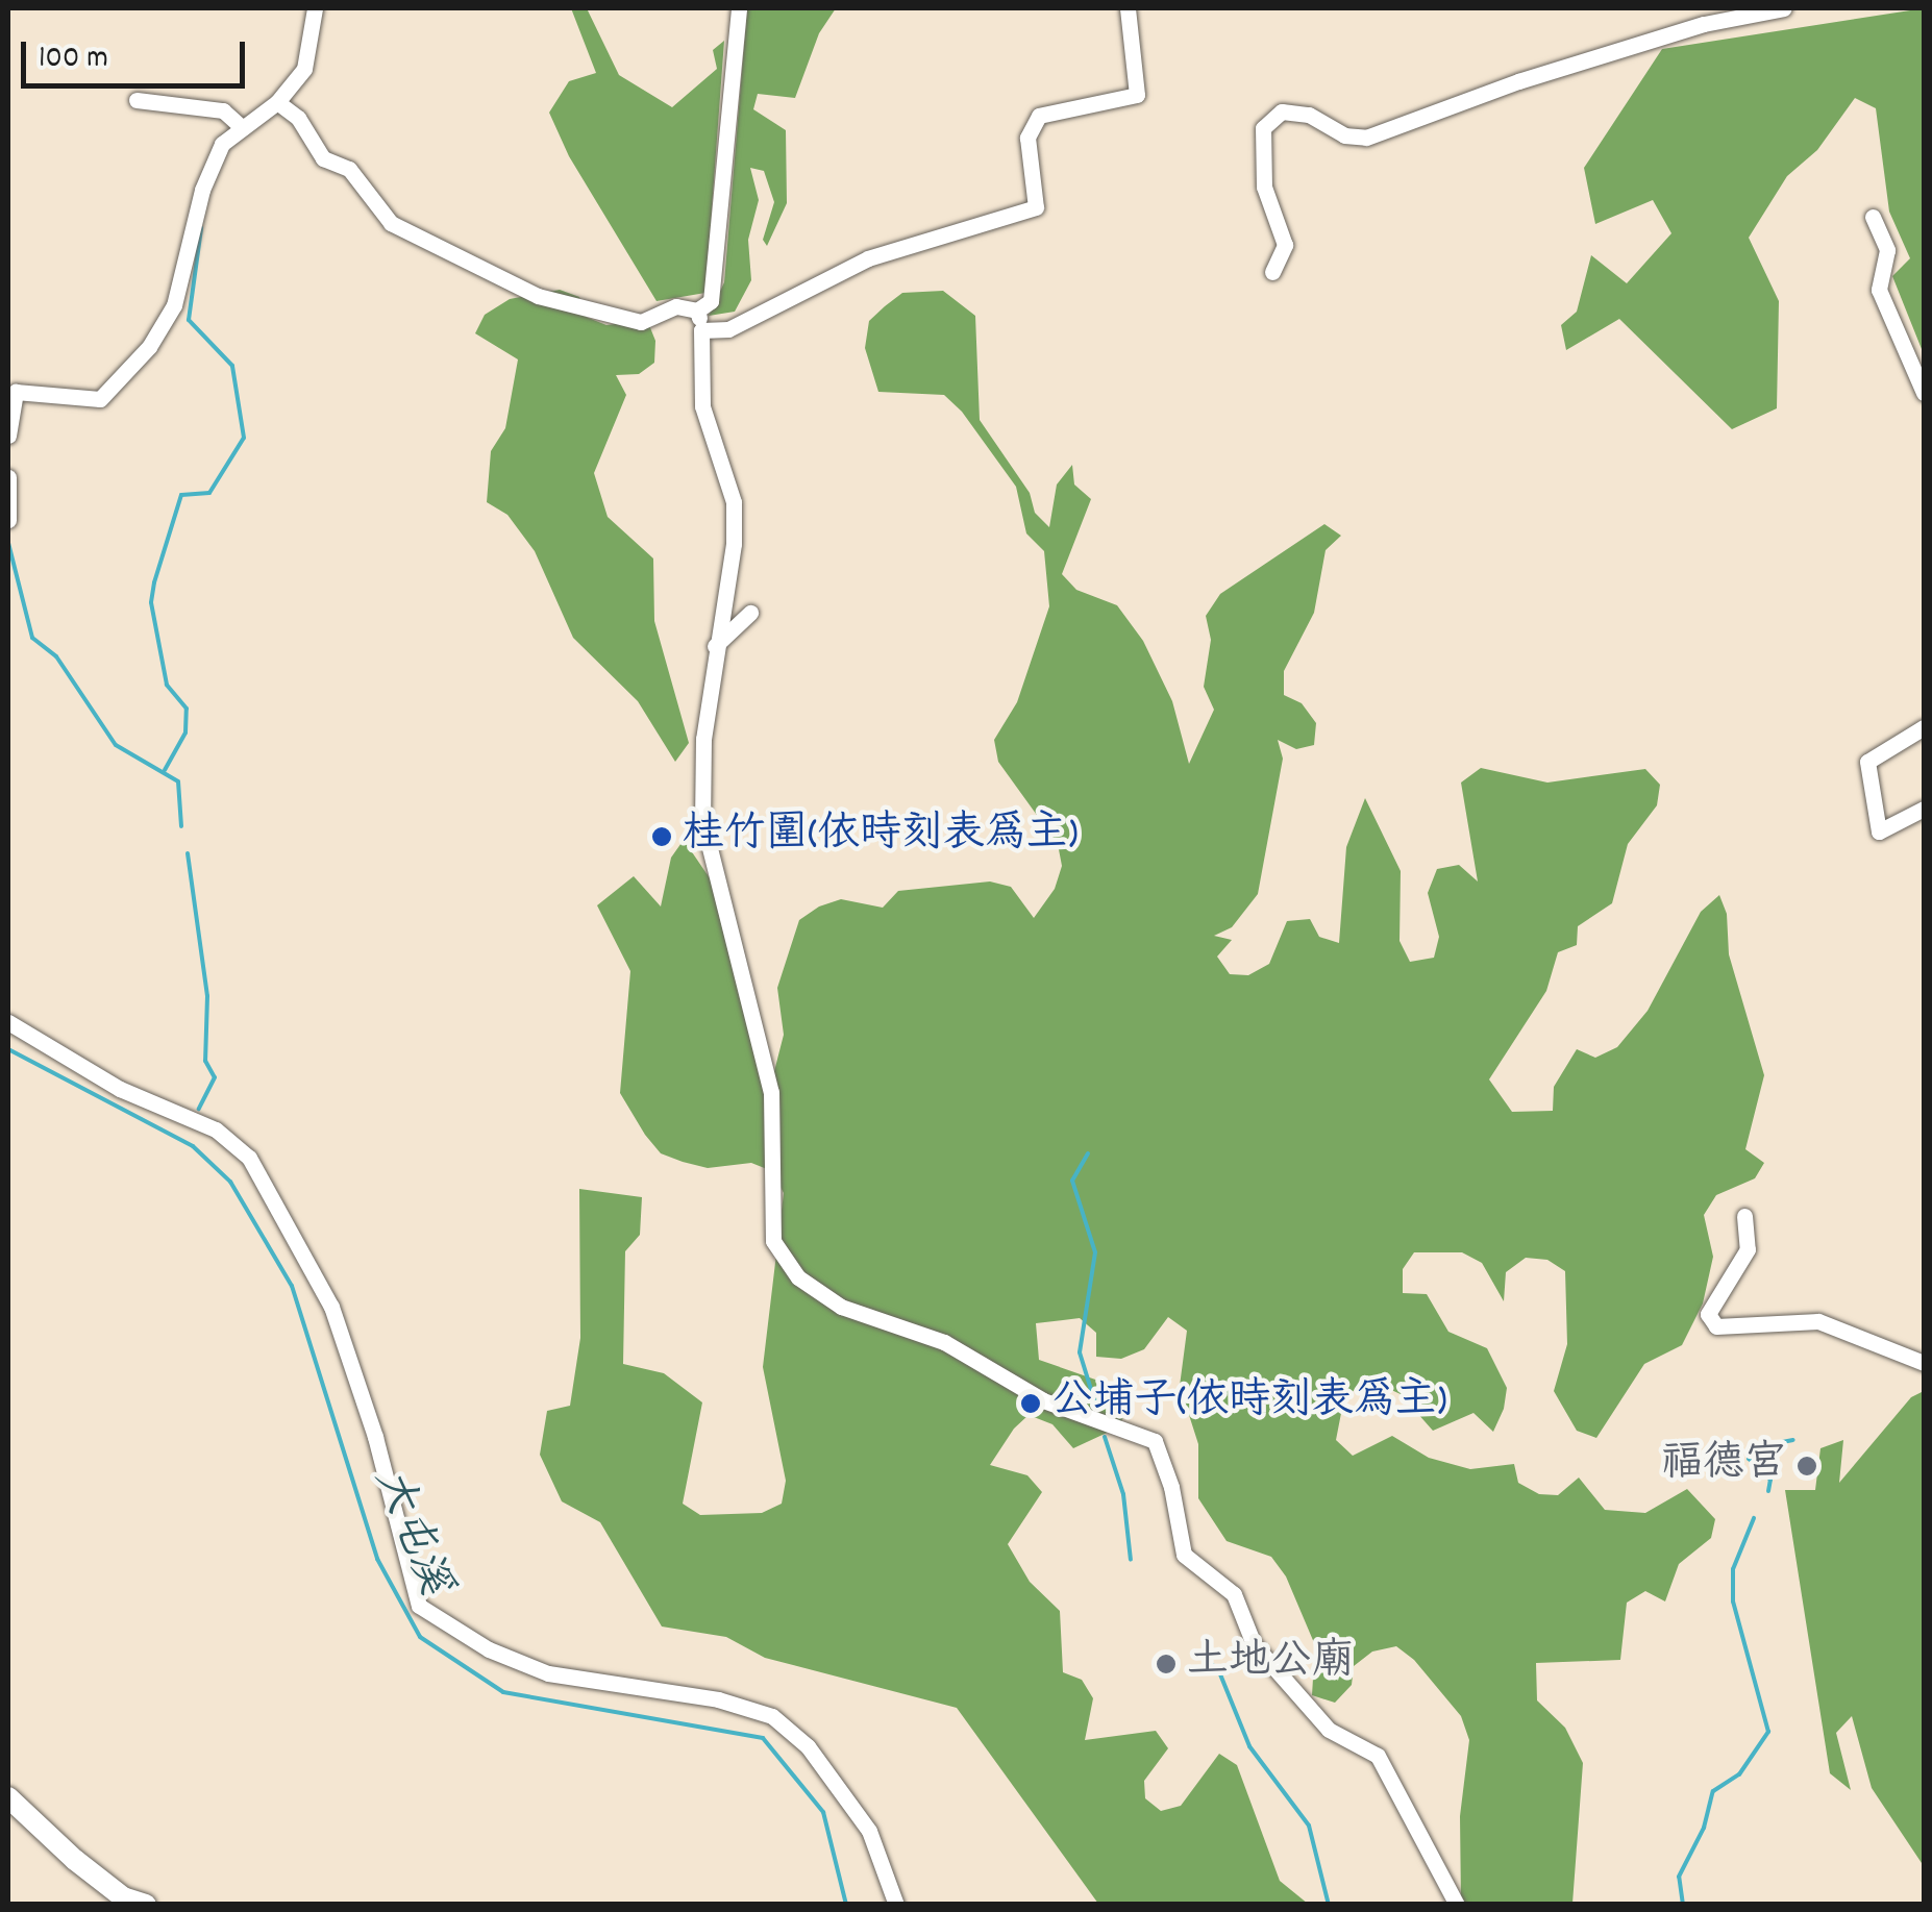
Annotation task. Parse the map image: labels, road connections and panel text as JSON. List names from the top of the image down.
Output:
{
  "water": ["大屯溪"],
  "places": [
    "桂竹圍(依時刻表為主)",
    "公埔子(依時刻表為主)",
    "福德宮",
    "土地公廟"
  ],
  "scale_bar": "100 m"
}
